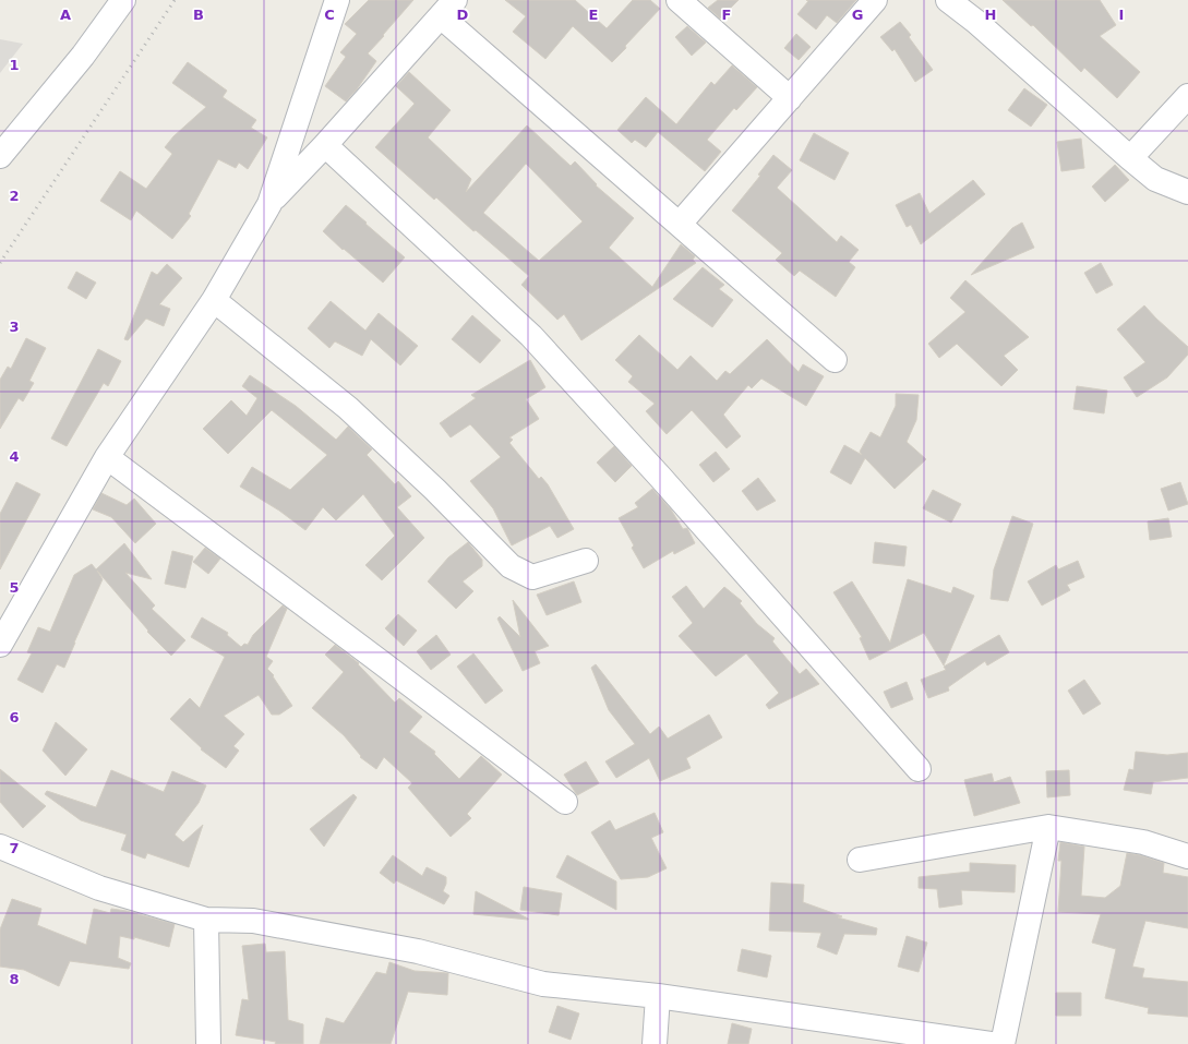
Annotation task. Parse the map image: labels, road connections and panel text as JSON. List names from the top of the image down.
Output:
{
  "grid": {
    "columns": [
      "A",
      "B",
      "C",
      "D",
      "E",
      "F",
      "G",
      "H",
      "I"
    ],
    "rows": [
      "1",
      "2",
      "3",
      "4",
      "5",
      "6",
      "7",
      "8"
    ]
  }
}
